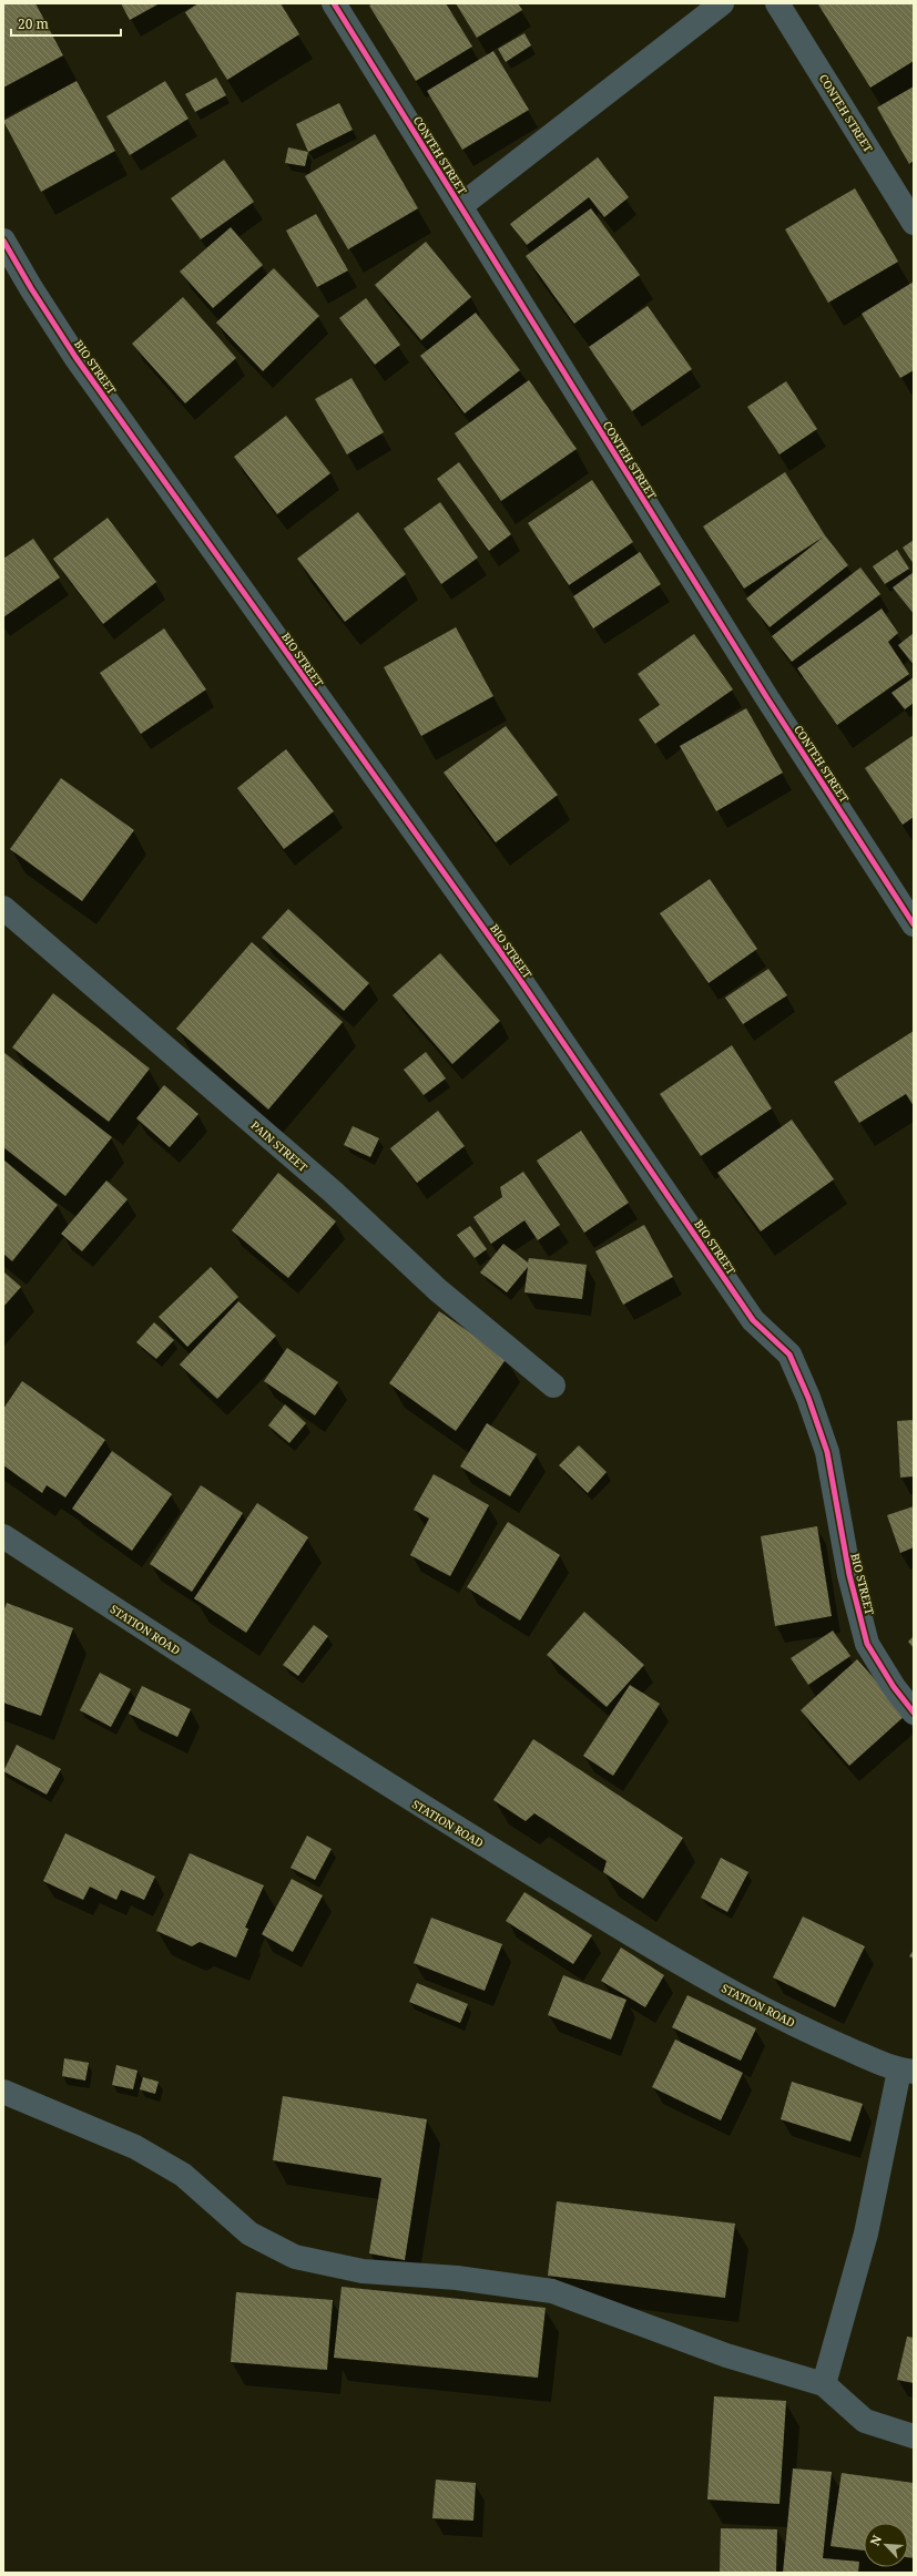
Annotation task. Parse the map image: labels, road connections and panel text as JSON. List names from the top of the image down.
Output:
{
  "streets": {
    "main road": ["STATION ROAD"],
    "street": ["CONTEH STREET", "BIO STREET", "PAIN STREET"]
  },
  "scale_bar": "20 m",
  "north": "top left"
}
